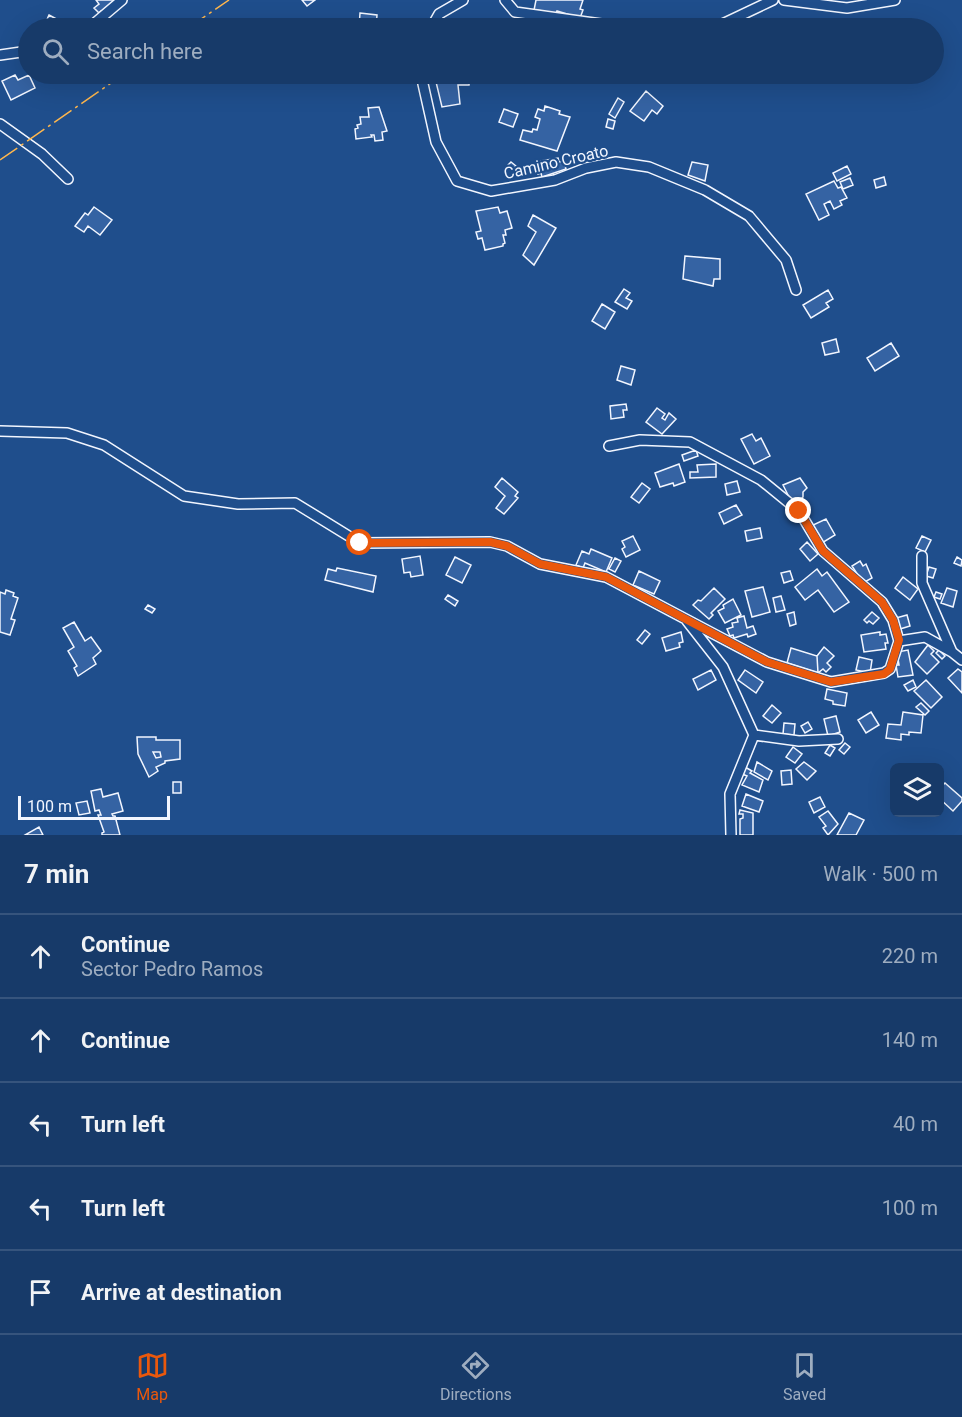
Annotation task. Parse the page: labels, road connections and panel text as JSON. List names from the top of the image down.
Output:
{
  "streets": {
    "street": ["Camino Croato"]
  },
  "scale_bar": "100 m",
  "page": {
    "search": "Search here",
    "scale": "100 m",
    "heading": ["7 min", "Walk · 500 m"],
    "list": [
      ["Continue", "Sector Pedro Ramos", "220 m"],
      ["Continue", "140 m"],
      ["Turn left", "40 m"],
      ["Turn left", "100 m"],
      "Arrive at destination"
    ],
    "nav": ["Map", "Directions", "Saved"]
  }
}
